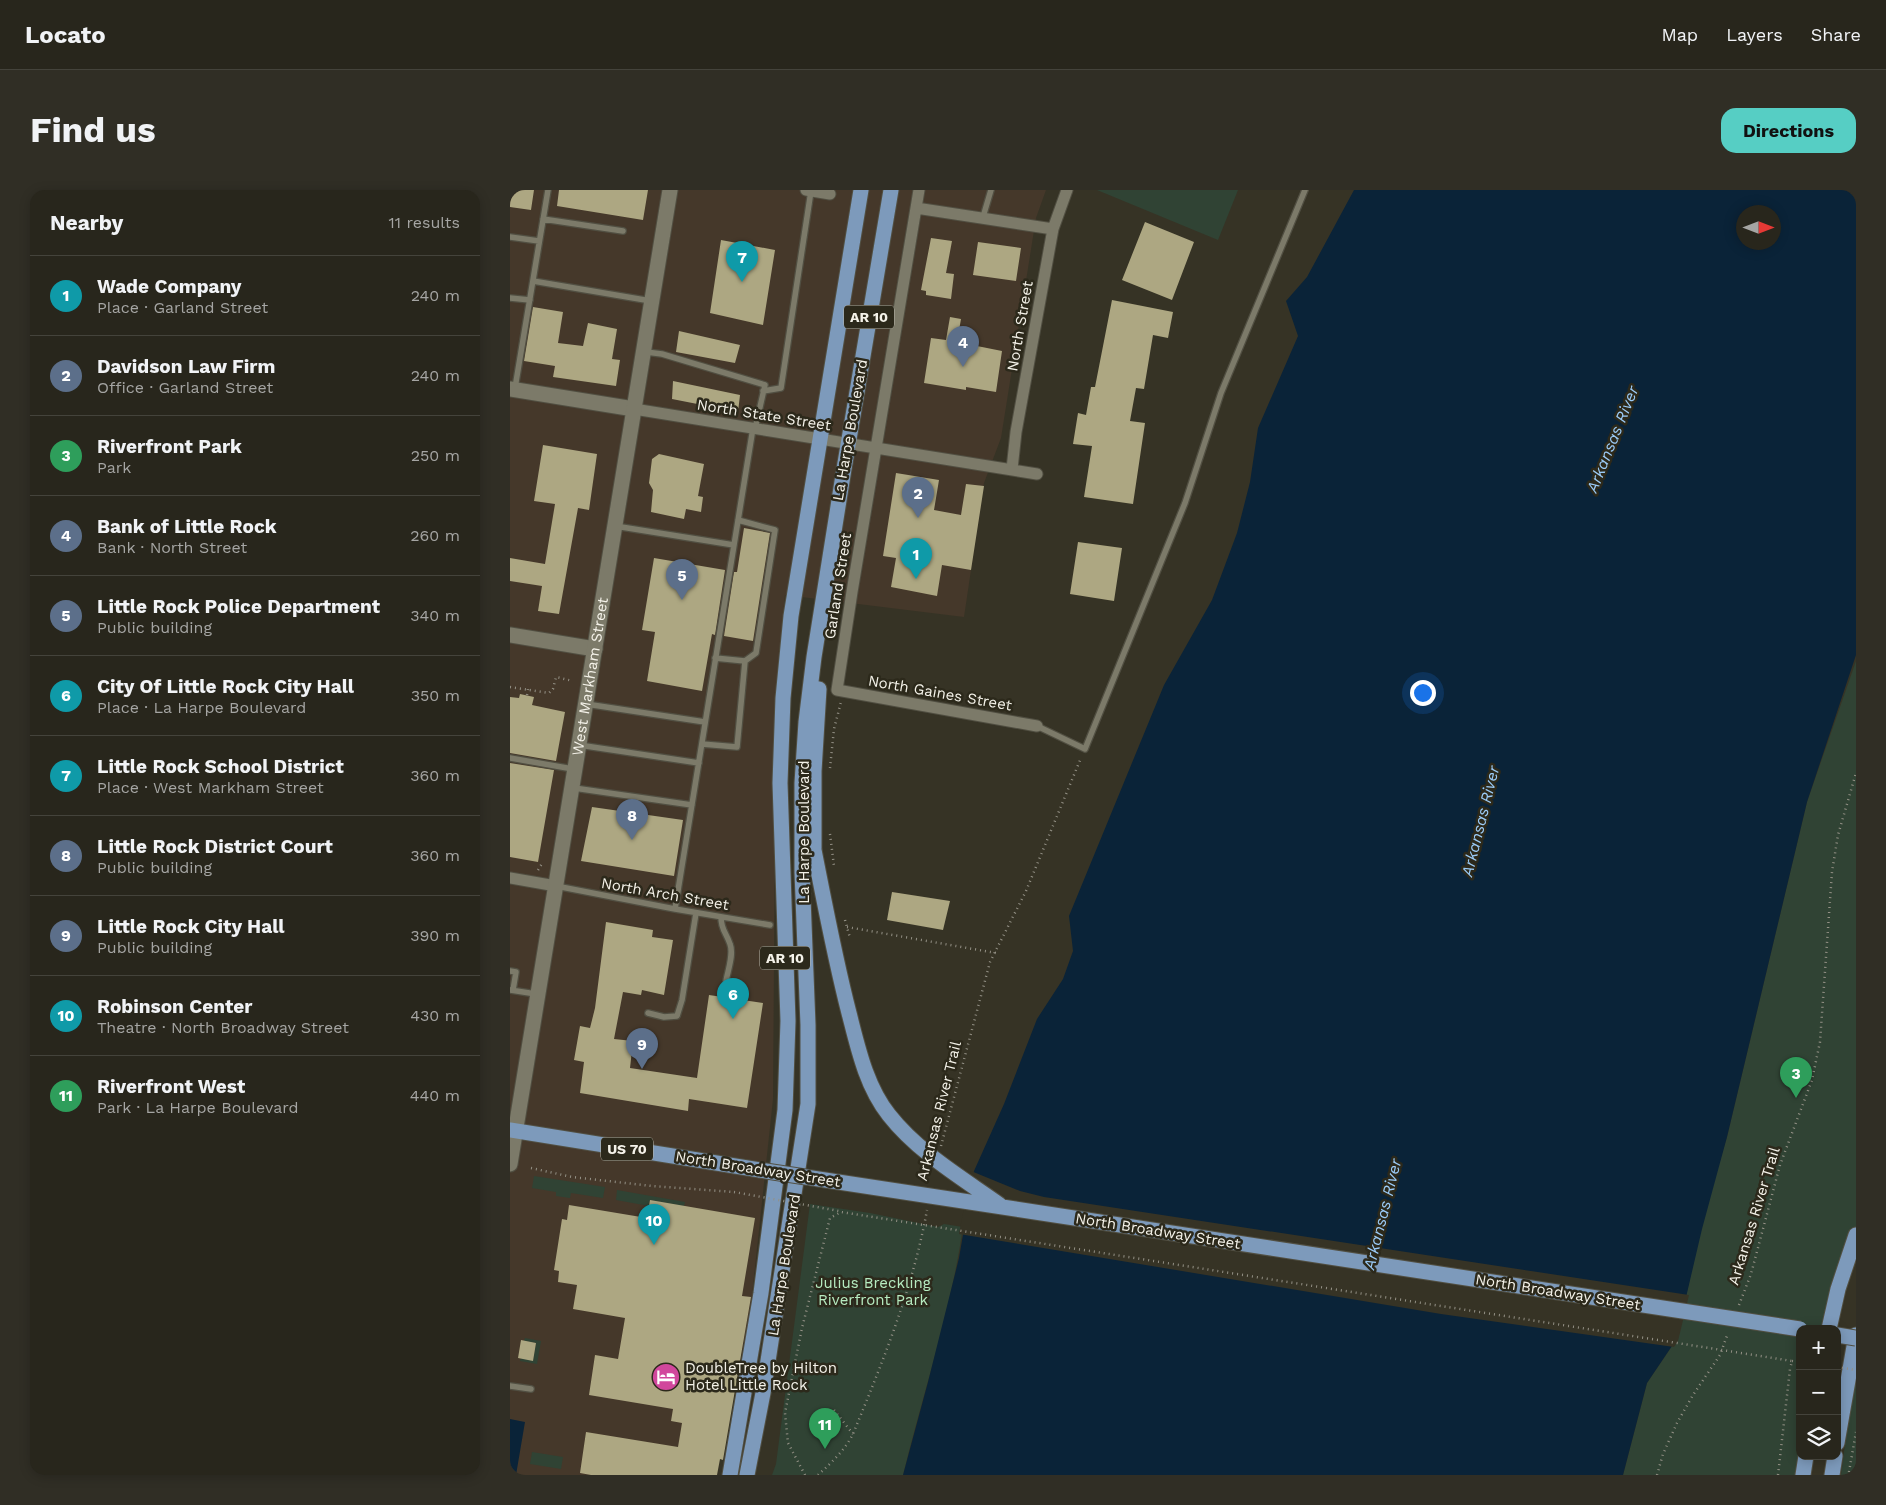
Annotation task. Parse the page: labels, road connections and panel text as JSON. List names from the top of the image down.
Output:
{
  "streets": {
    "main road": [
      "AR 10",
      "La Harpe Boulevard",
      "US 70",
      "North Broadway Street"
    ],
    "street": [
      "North Street",
      "North State Street",
      "Garland Street",
      "West Markham Street",
      "North Gaines Street"
    ],
    "lane": ["North Arch Street"],
    "path": ["Arkansas River Trail"]
  },
  "crossings": [
    ["North Street", "North State Street"],
    ["North State Street", "La Harpe Boulevard"],
    ["North State Street", "Garland Street"],
    ["North State Street", "West Markham Street"],
    ["Garland Street", "North Gaines Street"],
    ["West Markham Street", "North Arch Street"],
    ["West Markham Street", "North Broadway Street"]
  ],
  "water": ["Arkansas River"],
  "parks": ["Julius Breckling Riverfront Park"],
  "places": {
    "hotel": ["DoubleTree by Hilton Hotel Little Rock"]
  },
  "north": "right",
  "page": {
    "header": "Locato",
    "nav": ["Map", "Layers", "Share"],
    "buttons": "Directions",
    "title": "Find us",
    "heading": ["Nearby", "11 results"],
    "pins": [
      "7",
      "4",
      "2",
      "1",
      "5",
      "8",
      "6",
      "9",
      "3",
      "10",
      "11"
    ],
    "list": [
      {
        "mark": "1",
        "name": "Wade Company",
        "note": "Place · Garland Street",
        "value": "240 m"
      },
      {
        "mark": "2",
        "name": "Davidson Law Firm",
        "note": "Office · Garland Street",
        "value": "240 m"
      },
      {
        "mark": "3",
        "name": "Riverfront Park",
        "note": "Park",
        "value": "250 m"
      },
      {
        "mark": "4",
        "name": "Bank of Little Rock",
        "note": "Bank · North Street",
        "value": "260 m"
      },
      {
        "mark": "5",
        "name": "Little Rock Police Department",
        "note": "Public building",
        "value": "340 m"
      },
      {
        "mark": "6",
        "name": "City Of Little Rock City Hall",
        "note": "Place · La Harpe Boulevard",
        "value": "350 m"
      },
      {
        "mark": "7",
        "name": "Little Rock School District",
        "note": "Place · West Markham Street",
        "value": "360 m"
      },
      {
        "mark": "8",
        "name": "Little Rock District Court",
        "note": "Public building",
        "value": "360 m"
      },
      {
        "mark": "9",
        "name": "Little Rock City Hall",
        "note": "Public building",
        "value": "390 m"
      },
      {
        "mark": "10",
        "name": "Robinson Center",
        "note": "Theatre · North Broadway Street",
        "value": "430 m"
      },
      {
        "mark": "11",
        "name": "Riverfront West",
        "note": "Park · La Harpe Boulevard",
        "value": "440 m"
      }
    ],
    "map_buttons": ["+", "−"]
  }
}
